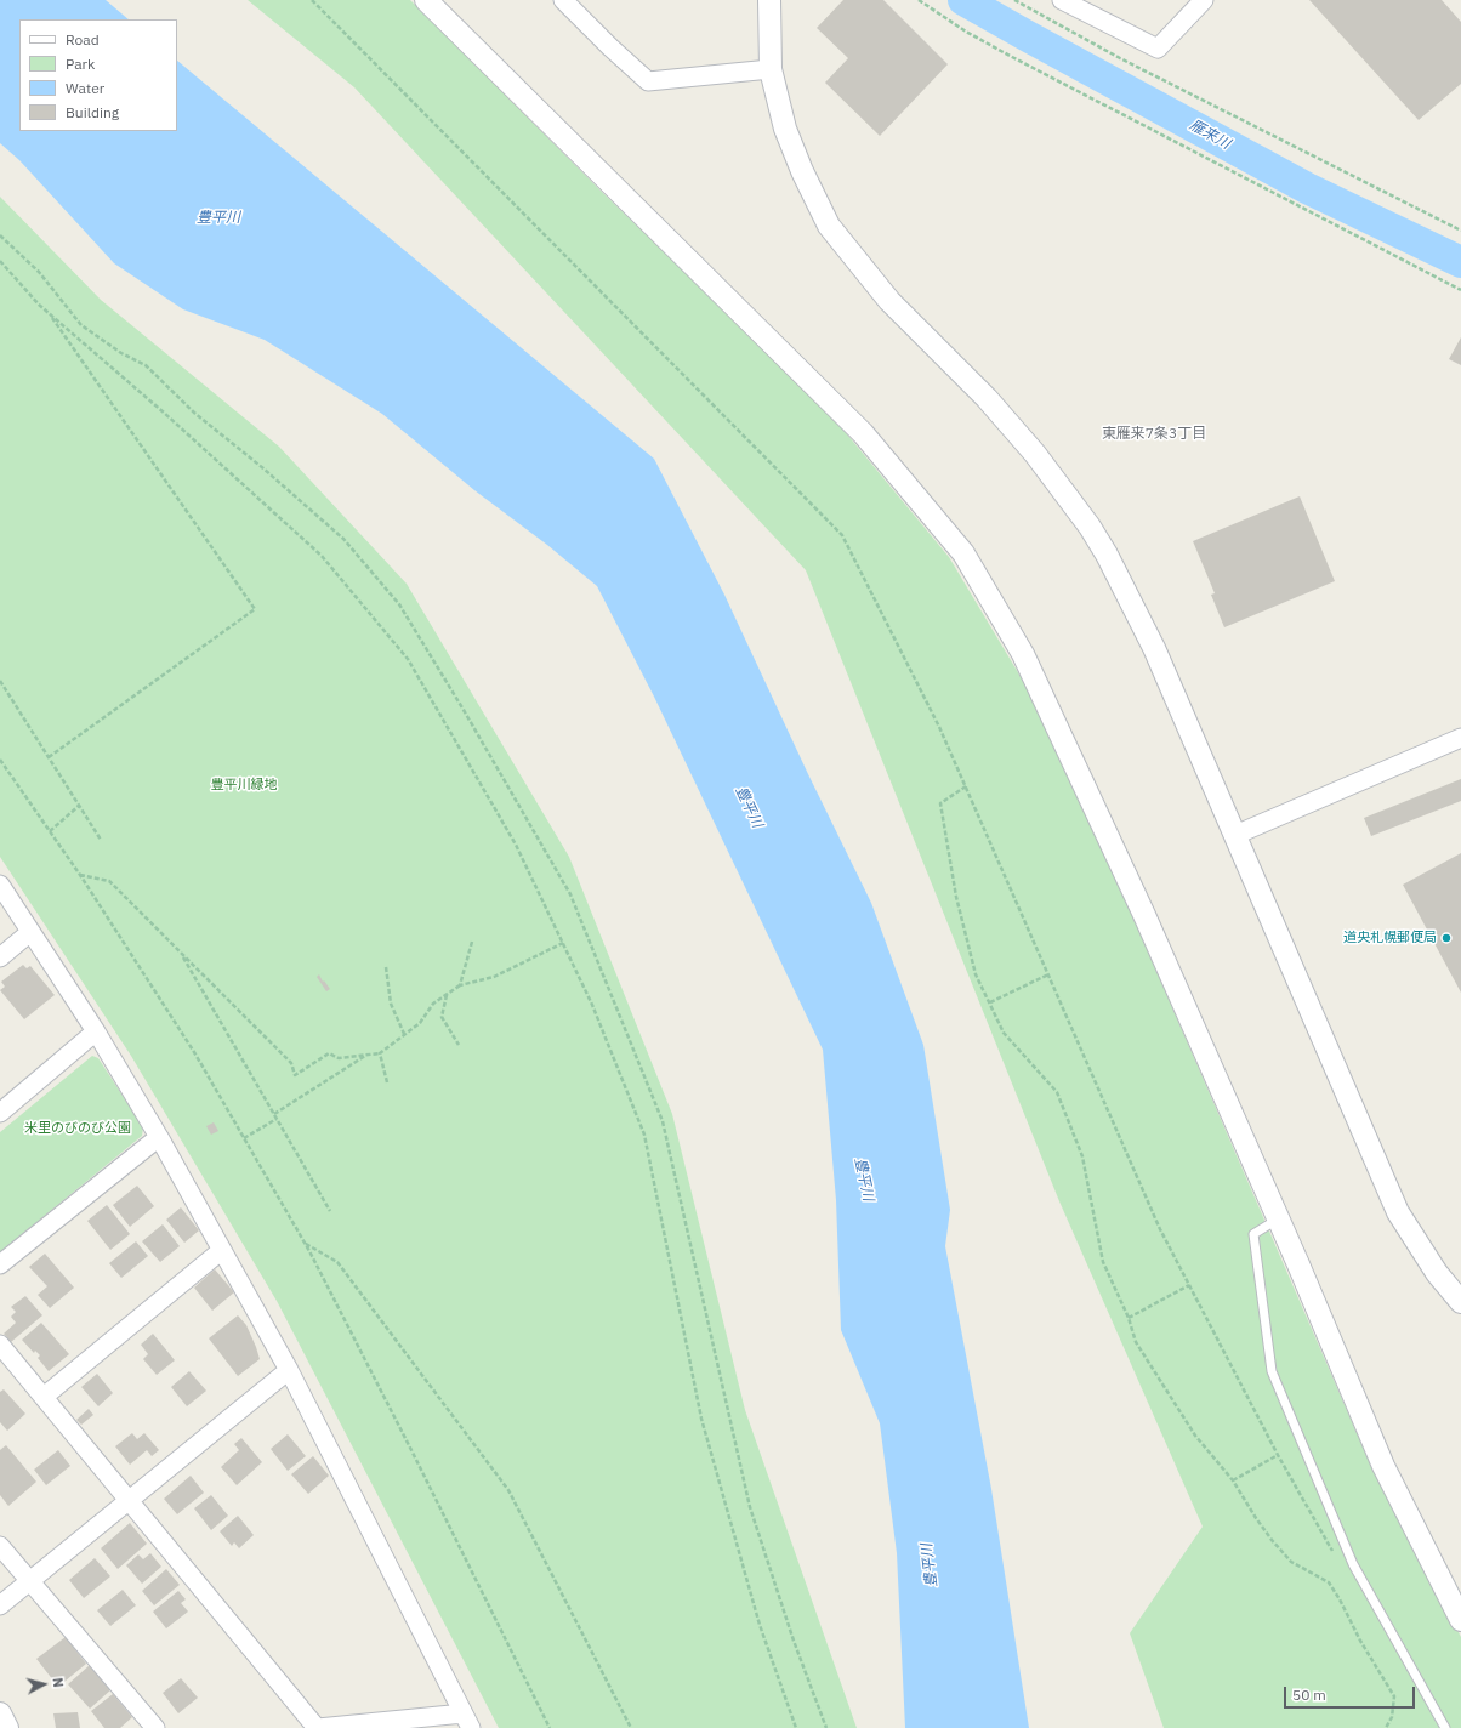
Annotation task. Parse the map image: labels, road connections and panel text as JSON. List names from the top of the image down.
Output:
{
  "districts": ["東雁来7条3丁目"],
  "water": ["雁来川", "豊平川"],
  "parks": ["豊平川緑地", "米里のびのび公園"],
  "places": ["道央札幌郵便局"],
  "legend": [
    "Road",
    "Park",
    "Water",
    "Building"
  ],
  "scale_bar": "50 m",
  "north": "right"
}
